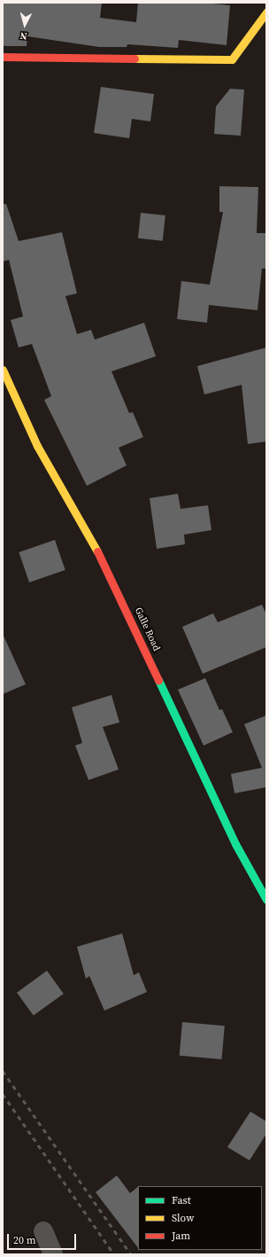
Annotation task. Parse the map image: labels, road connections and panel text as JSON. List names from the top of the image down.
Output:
{
  "streets": {
    "main road": ["Galle Road"]
  },
  "legend": ["Fast", "Slow", "Jam"],
  "scale_bar": "20 m",
  "north": "bottom"
}
